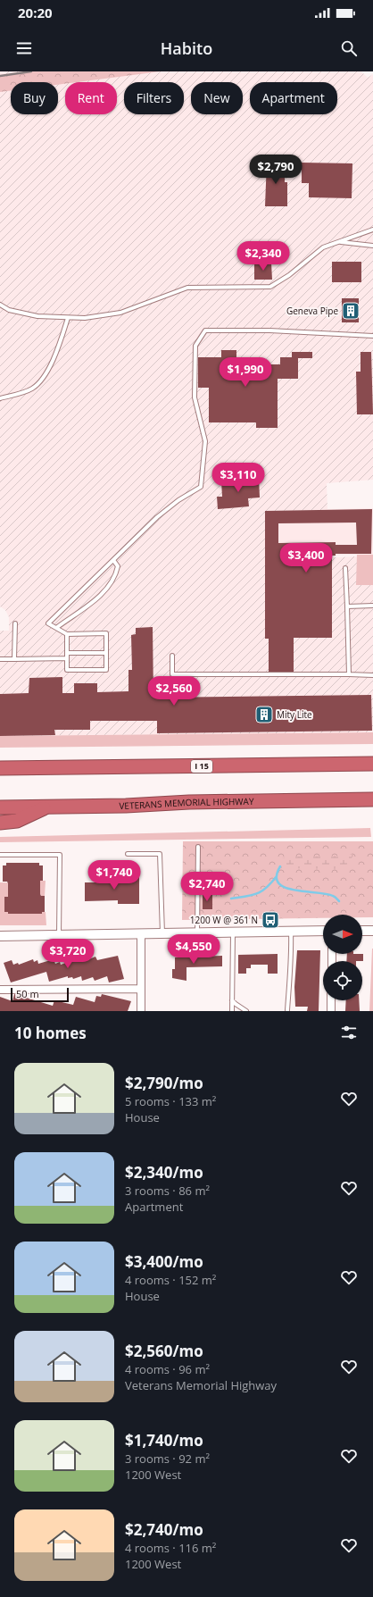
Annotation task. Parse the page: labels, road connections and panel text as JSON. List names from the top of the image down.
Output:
{
  "streets": {
    "highway": ["I 15", "VETERANS MEMORIAL HIGHWAY"]
  },
  "places": {
    "building": ["Geneva Pipe", "Mity Lite"],
    "bus stop": ["1200 W @ 361 N"]
  },
  "scale_bar": "50 m",
  "north": "right",
  "page": {
    "status": "20:20",
    "header": "Habito",
    "chip": [
      "Buy",
      "Rent",
      "Filters",
      "New",
      "Apartment"
    ],
    "price": [
      "$2,790",
      "$2,340",
      "$1,990",
      "$3,110",
      "$3,400",
      "$2,560",
      "$1,740",
      "$2,740",
      "$4,550",
      "$3,720"
    ],
    "scale": "50 m",
    "heading": "10 homes",
    "list": [
      {
        "name": "$2,790/mo",
        "note": "5 rooms · 133 m² · House"
      },
      {
        "name": "$2,340/mo",
        "note": "3 rooms · 86 m² · Apartment"
      },
      {
        "name": "$3,400/mo",
        "note": "4 rooms · 152 m² · House"
      },
      {
        "name": "$2,560/mo",
        "note": "4 rooms · 96 m² · Veterans Memorial Highway"
      },
      {
        "name": "$1,740/mo",
        "note": "3 rooms · 92 m² · 1200 West"
      },
      {
        "name": "$2,740/mo",
        "note": "4 rooms · 116 m² · 1200 West"
      }
    ]
  }
}
